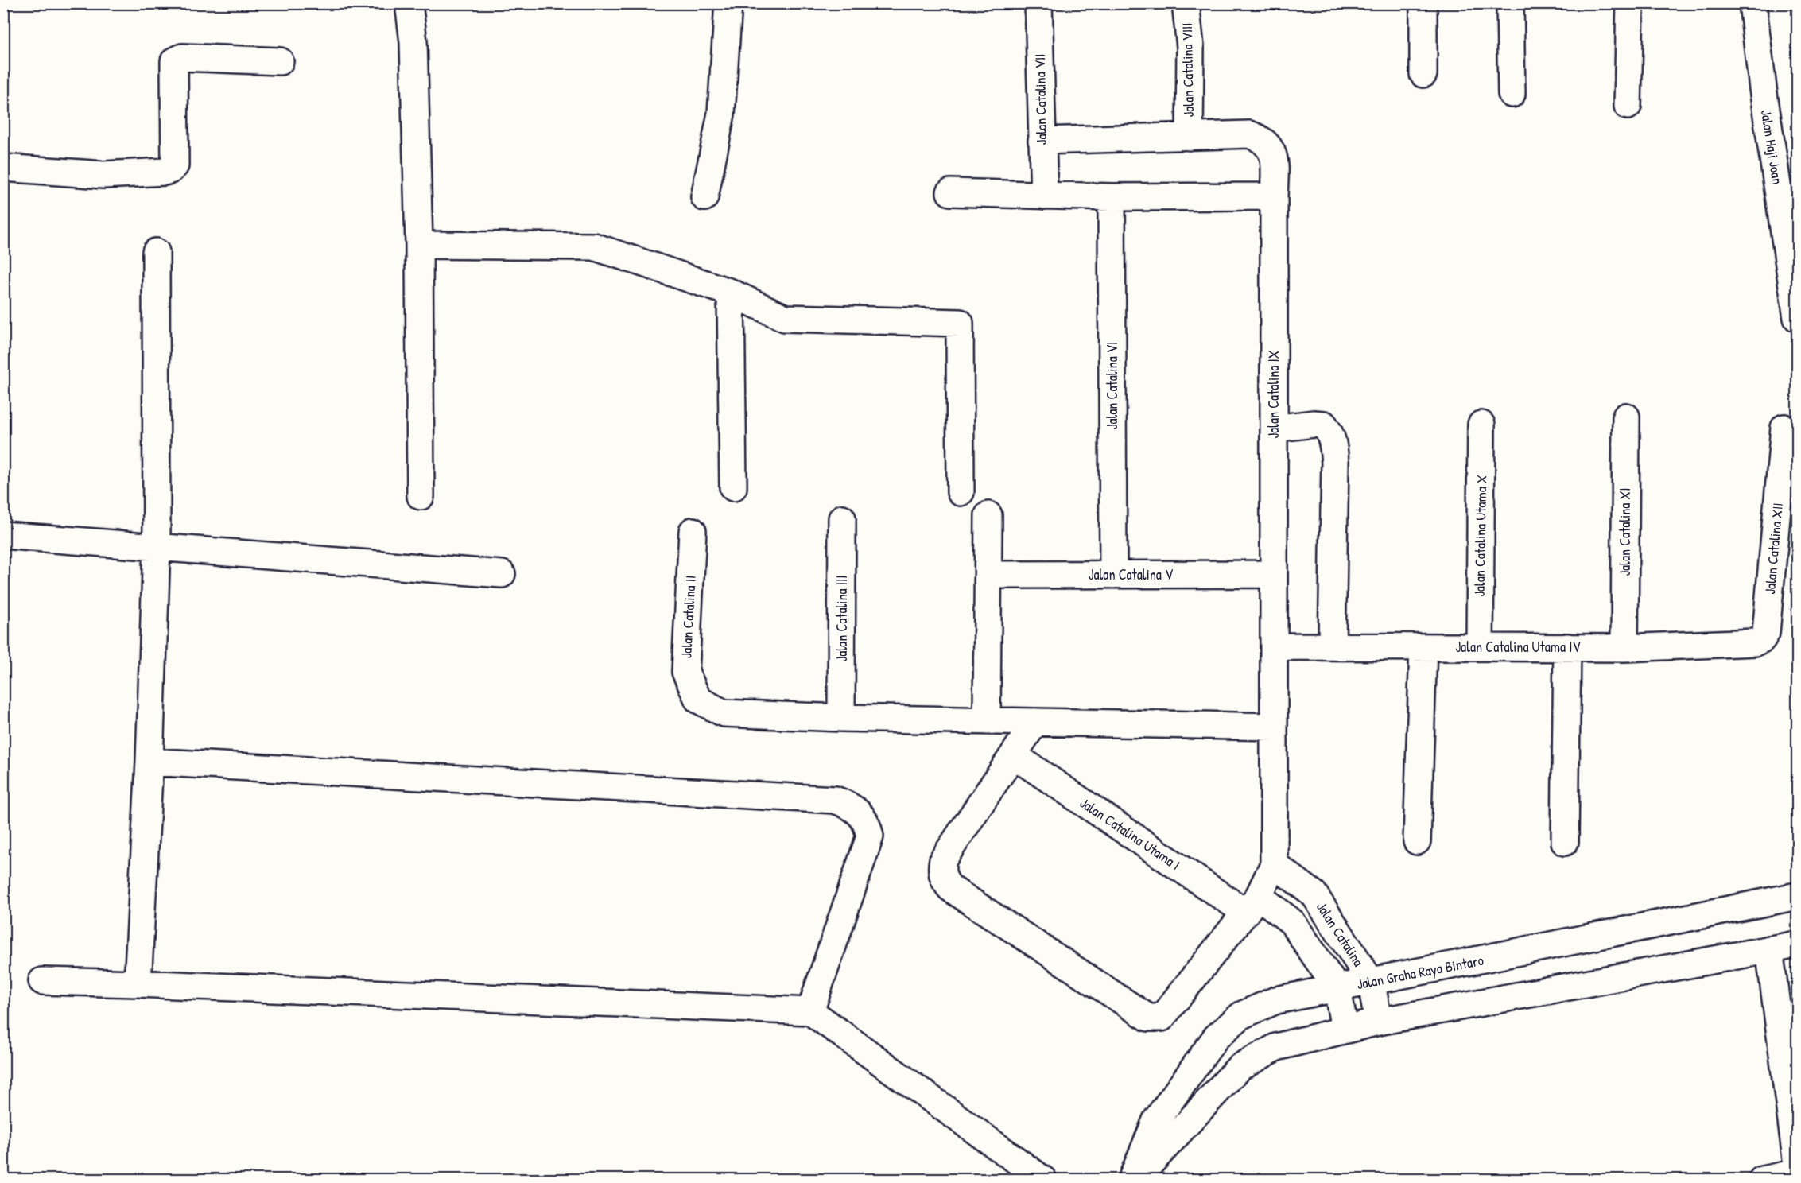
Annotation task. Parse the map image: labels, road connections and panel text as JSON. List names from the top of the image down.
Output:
{
  "streets": {
    "street": [
      "Jalan Catalina VIII",
      "Jalan Catalina VII",
      "Jalan Haji Joan",
      "Jalan Catalina VI",
      "Jalan Catalina IX",
      "Jalan Catalina XI",
      "Jalan Catalina Utama X",
      "Jalan Catalina XII",
      "Jalan Catalina V",
      "Jalan Catalina II",
      "Jalan Catalina III",
      "Jalan Catalina Utama IV",
      "Jalan Catalina Utama I",
      "Jalan Catalina",
      "Jalan Graha Raya Bintaro"
    ]
  },
  "crossings": [
    ["Jalan Catalina VIII", "Jalan Catalina IX"],
    ["Jalan Catalina VI", "Jalan Catalina V"],
    ["Jalan Catalina IX", "Jalan Catalina V"],
    ["Jalan Catalina IX", "Jalan Catalina Utama IV"],
    ["Jalan Catalina IX", "Jalan Catalina"],
    ["Jalan Catalina XI", "Jalan Catalina Utama IV"],
    ["Jalan Catalina Utama X", "Jalan Catalina Utama IV"],
    ["Jalan Catalina XII", "Jalan Catalina Utama IV"],
    ["Jalan Catalina II", "Jalan Catalina III"],
    ["Jalan Catalina", "Jalan Graha Raya Bintaro"]
  ]
}
